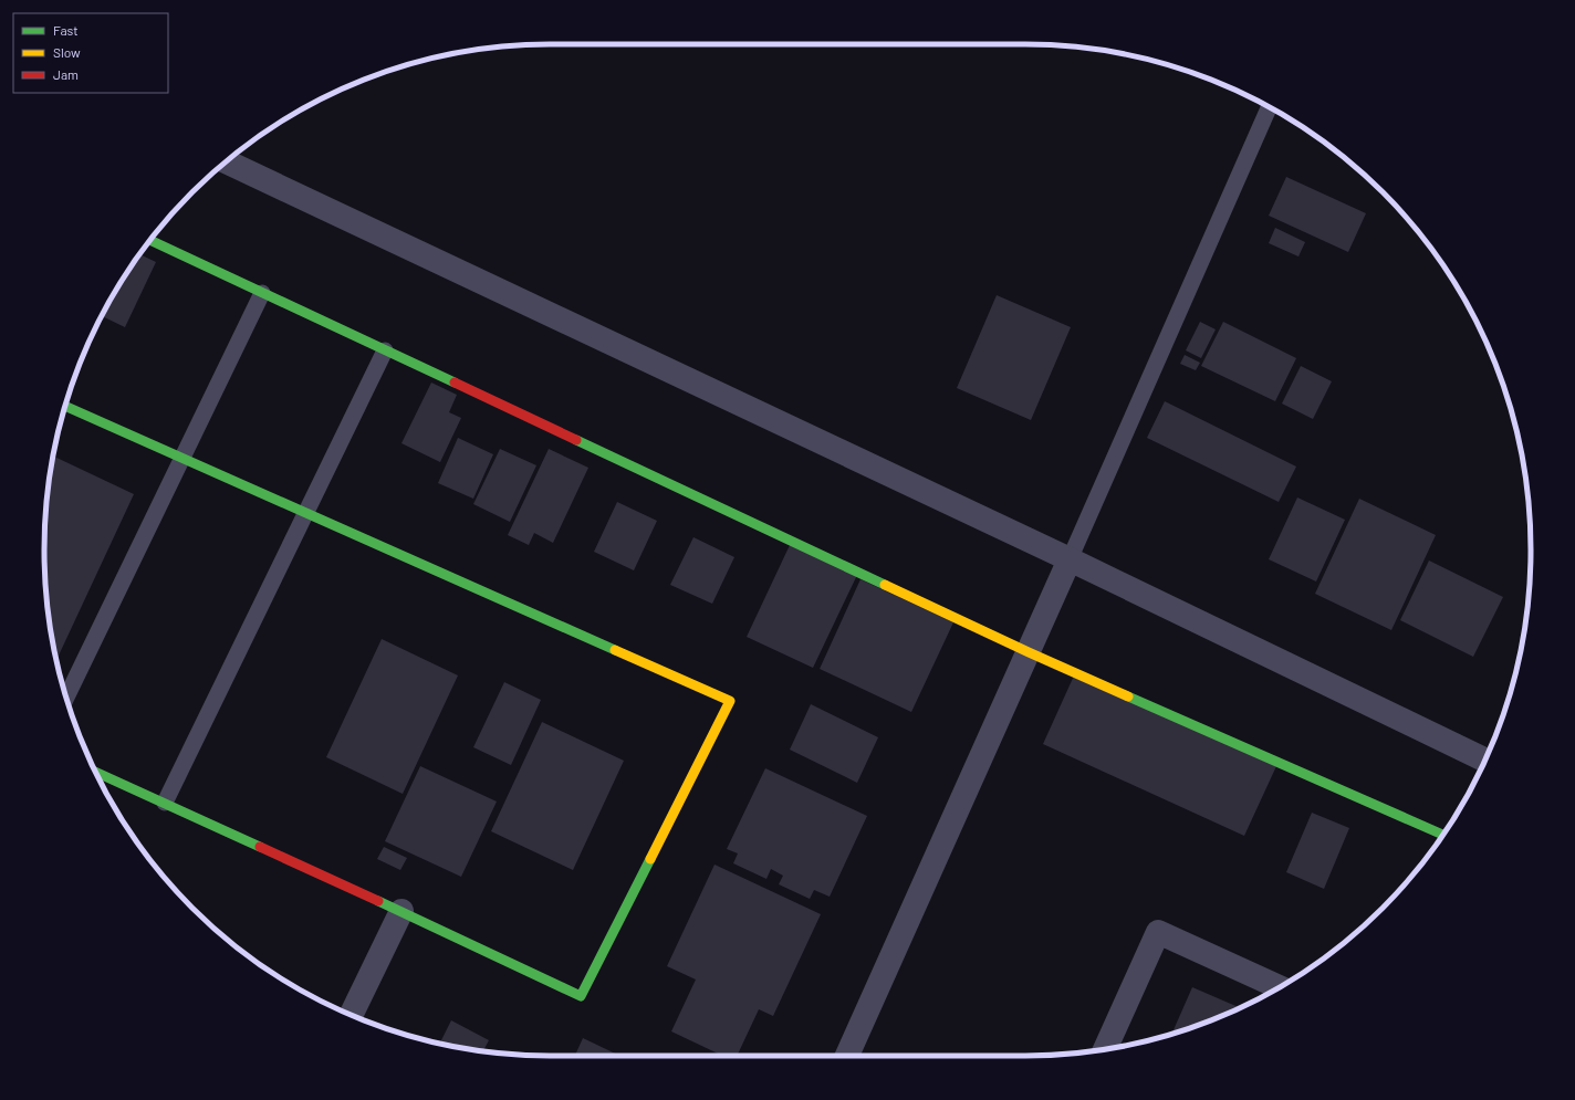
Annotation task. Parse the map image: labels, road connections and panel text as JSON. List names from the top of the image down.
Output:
{
  "legend": ["Fast", "Slow", "Jam"]
}
